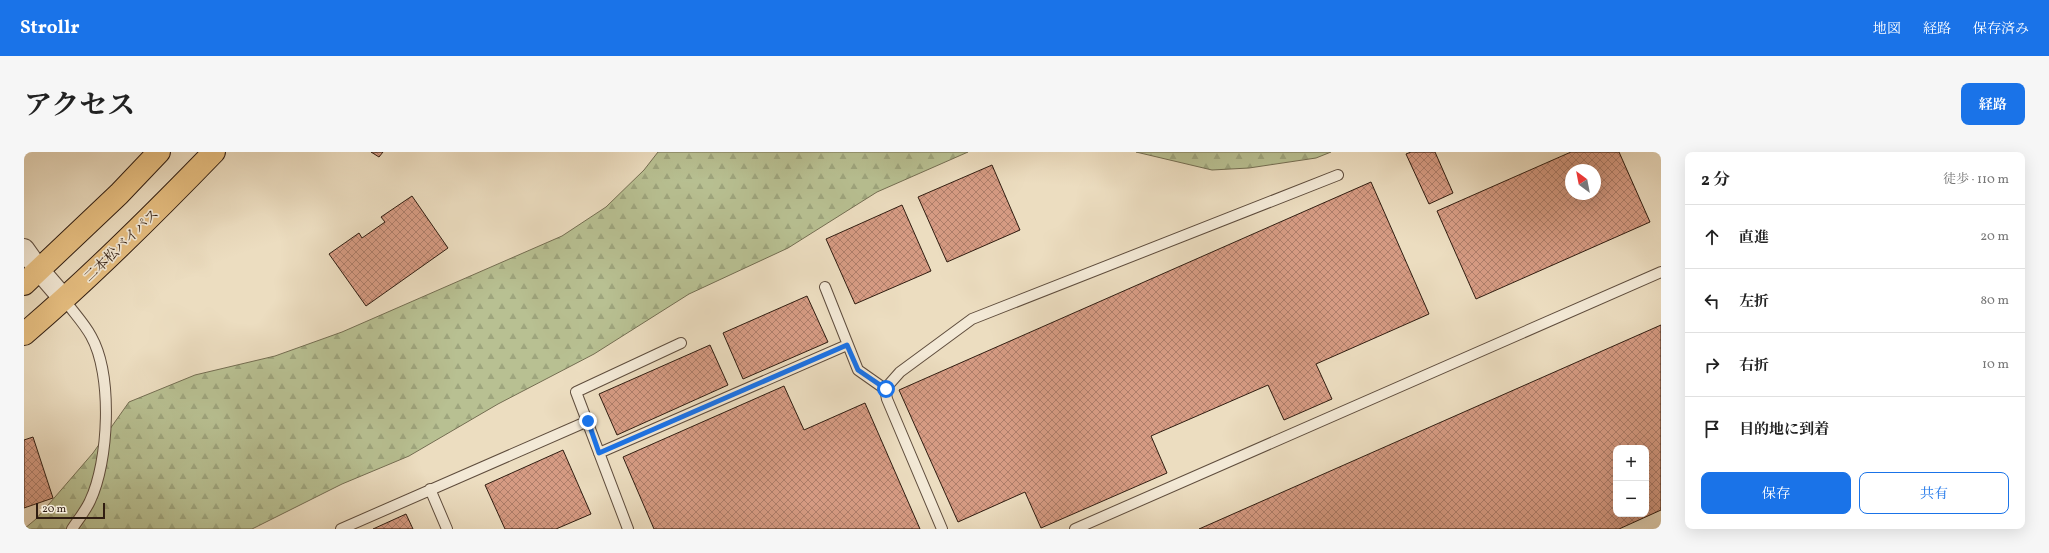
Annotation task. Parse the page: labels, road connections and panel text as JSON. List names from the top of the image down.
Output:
{
  "streets": {
    "highway": ["二本松バイパス"]
  },
  "scale_bar": "20 m",
  "north": "top left",
  "page": {
    "header": "Strollr",
    "nav": ["地図", "経路", "保存済み"],
    "title": "アクセス",
    "buttons": [
      "経路",
      ["保存", "共有"]
    ],
    "heading": ["2 分", "徒歩 · 110 m"],
    "list": [
      ["直進", "20 m"],
      ["左折", "80 m"],
      ["右折", "10 m"],
      "目的地に到着"
    ],
    "map_buttons": ["+", "−"],
    "scale": "20 m"
  }
}
